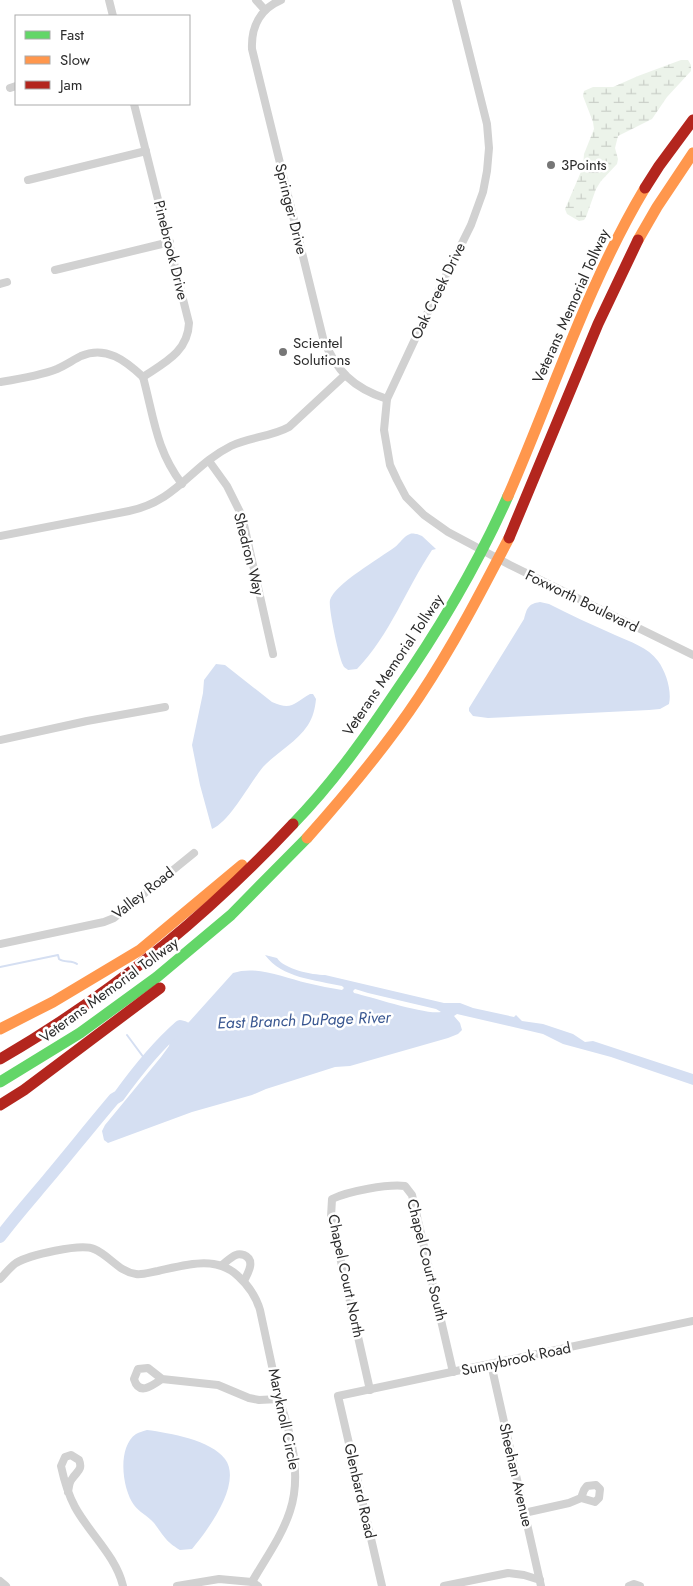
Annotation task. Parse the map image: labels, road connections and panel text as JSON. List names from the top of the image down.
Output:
{
  "streets": {
    "highway": ["Veterans Memorial Tollway"],
    "street": [
      "Springer Drive",
      "Pinebrook Drive",
      "Oak Creek Drive",
      "Shedron Way",
      "Foxworth Boulevard",
      "Valley Road",
      "Chapel Court South",
      "Chapel Court North",
      "Sunnybrook Road",
      "Maryknoll Circle",
      "Sheehan Avenue",
      "Glenbard Road"
    ]
  },
  "crossings": [
    ["Springer Drive", "Oak Creek Drive"],
    ["Oak Creek Drive", "Foxworth Boulevard"],
    ["Chapel Court South", "Chapel Court North"],
    ["Chapel Court South", "Sunnybrook Road"],
    ["Chapel Court North", "Sunnybrook Road"],
    ["Sunnybrook Road", "Sheehan Avenue"],
    ["Sunnybrook Road", "Glenbard Road"]
  ],
  "water": ["East Branch DuPage River"],
  "places": ["3Points", "Scientel Solutions"],
  "legend": ["Fast", "Slow", "Jam"]
}
